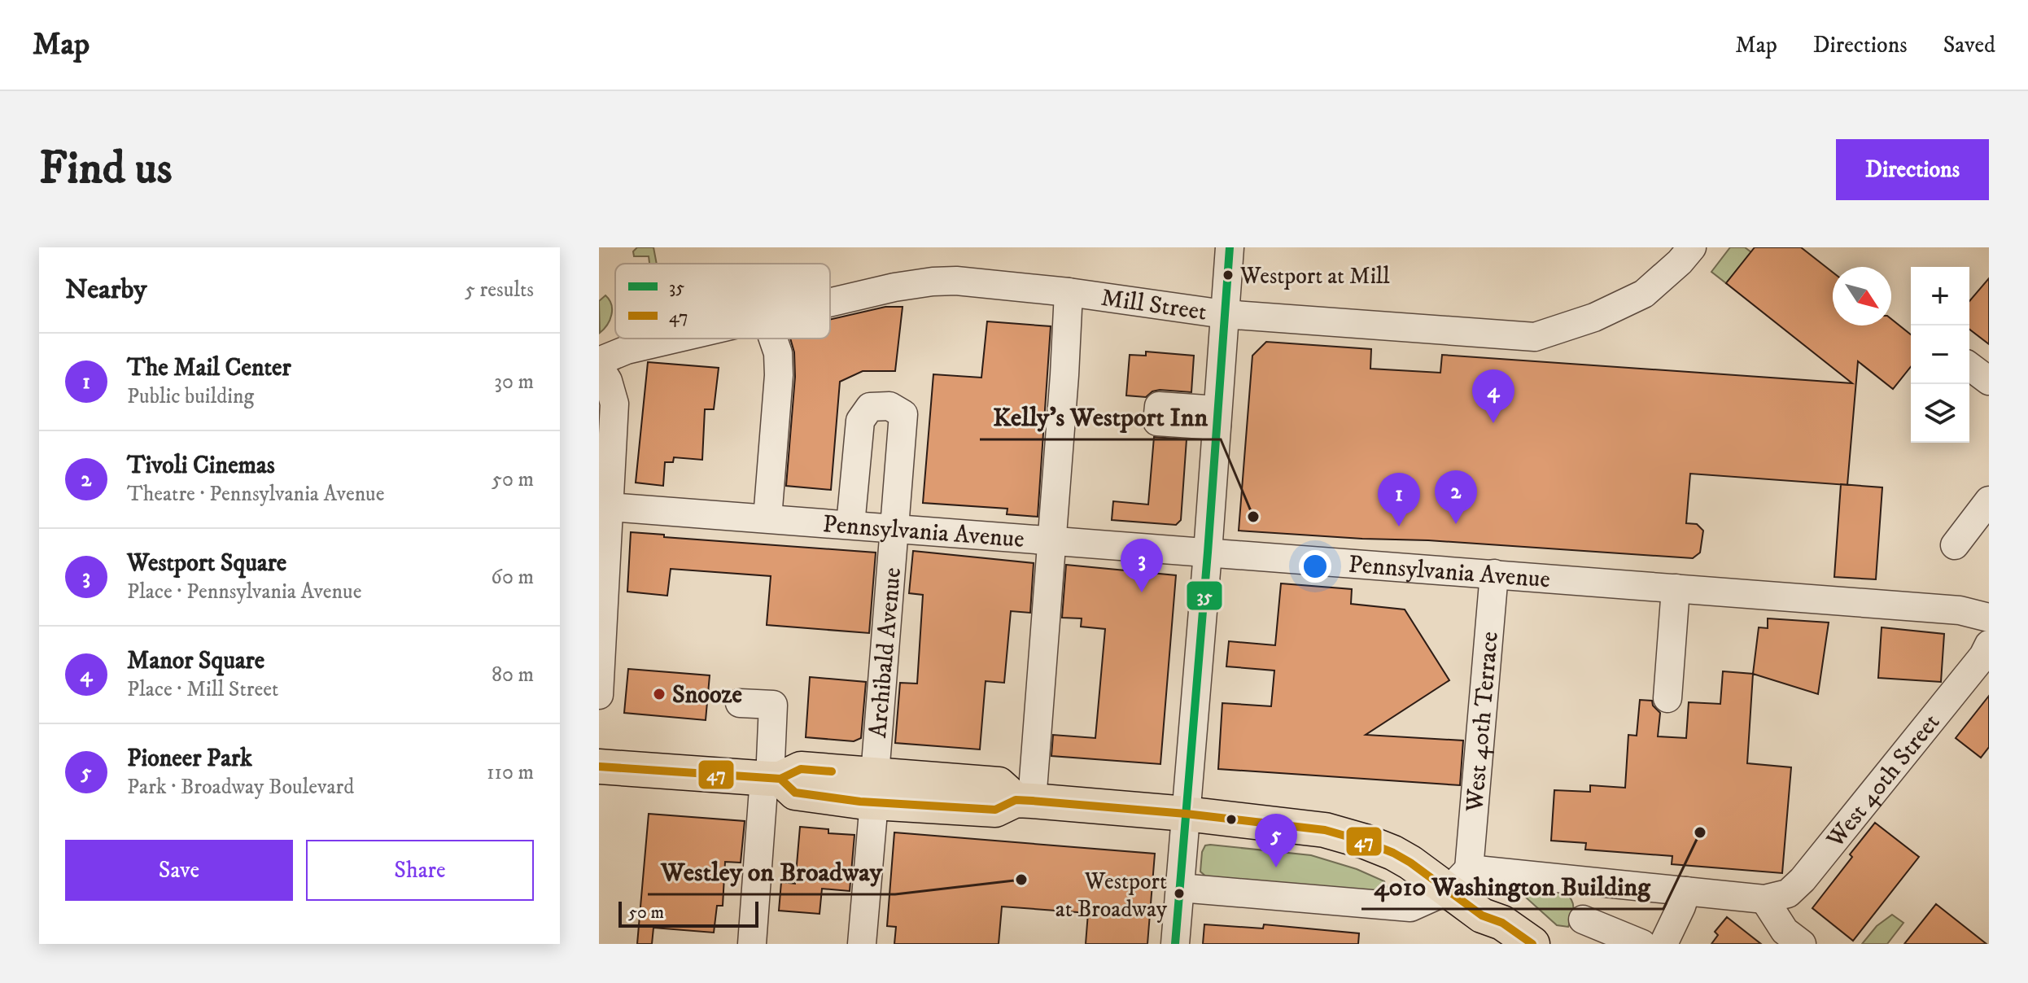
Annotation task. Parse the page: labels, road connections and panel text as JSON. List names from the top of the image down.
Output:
{
  "streets": {
    "street": [
      "Mill Street",
      "Pennsylvania Avenue",
      "Archibald Avenue",
      "West 40th Terrace",
      "West 40th Street"
    ]
  },
  "crossings": [
    ["Pennsylvania Avenue", "Archibald Avenue"],
    ["Pennsylvania Avenue", "West 40th Terrace"]
  ],
  "places": [
    "Westport at Mill",
    "Kelly's Westport Inn",
    "Snooze",
    "4010 Washington Building",
    "Westley on Broadway",
    "Westport at Broadway"
  ],
  "lines": ["transit line 35", "transit line 47"],
  "legend": ["35", "47"],
  "scale_bar": "50 m",
  "north": "bottom right",
  "page": {
    "header": "Map",
    "nav": ["Map", "Directions", "Saved"],
    "buttons": [
      "Directions",
      ["Save", "Share"]
    ],
    "title": "Find us",
    "heading": ["Nearby", "5 results"],
    "map_buttons": ["+", "−"],
    "list": [
      {
        "mark": "1",
        "name": "The Mail Center",
        "note": "Public building",
        "value": "30 m"
      },
      {
        "mark": "2",
        "name": "Tivoli Cinemas",
        "note": "Theatre · Pennsylvania Avenue",
        "value": "50 m"
      },
      {
        "mark": "3",
        "name": "Westport Square",
        "note": "Place · Pennsylvania Avenue",
        "value": "60 m"
      },
      {
        "mark": "4",
        "name": "Manor Square",
        "note": "Place · Mill Street",
        "value": "80 m"
      },
      {
        "mark": "5",
        "name": "Pioneer Park",
        "note": "Park · Broadway Boulevard",
        "value": "110 m"
      }
    ],
    "pins": [
      "4",
      "2",
      "1",
      "3",
      "5"
    ],
    "scale": "50 m"
  }
}
